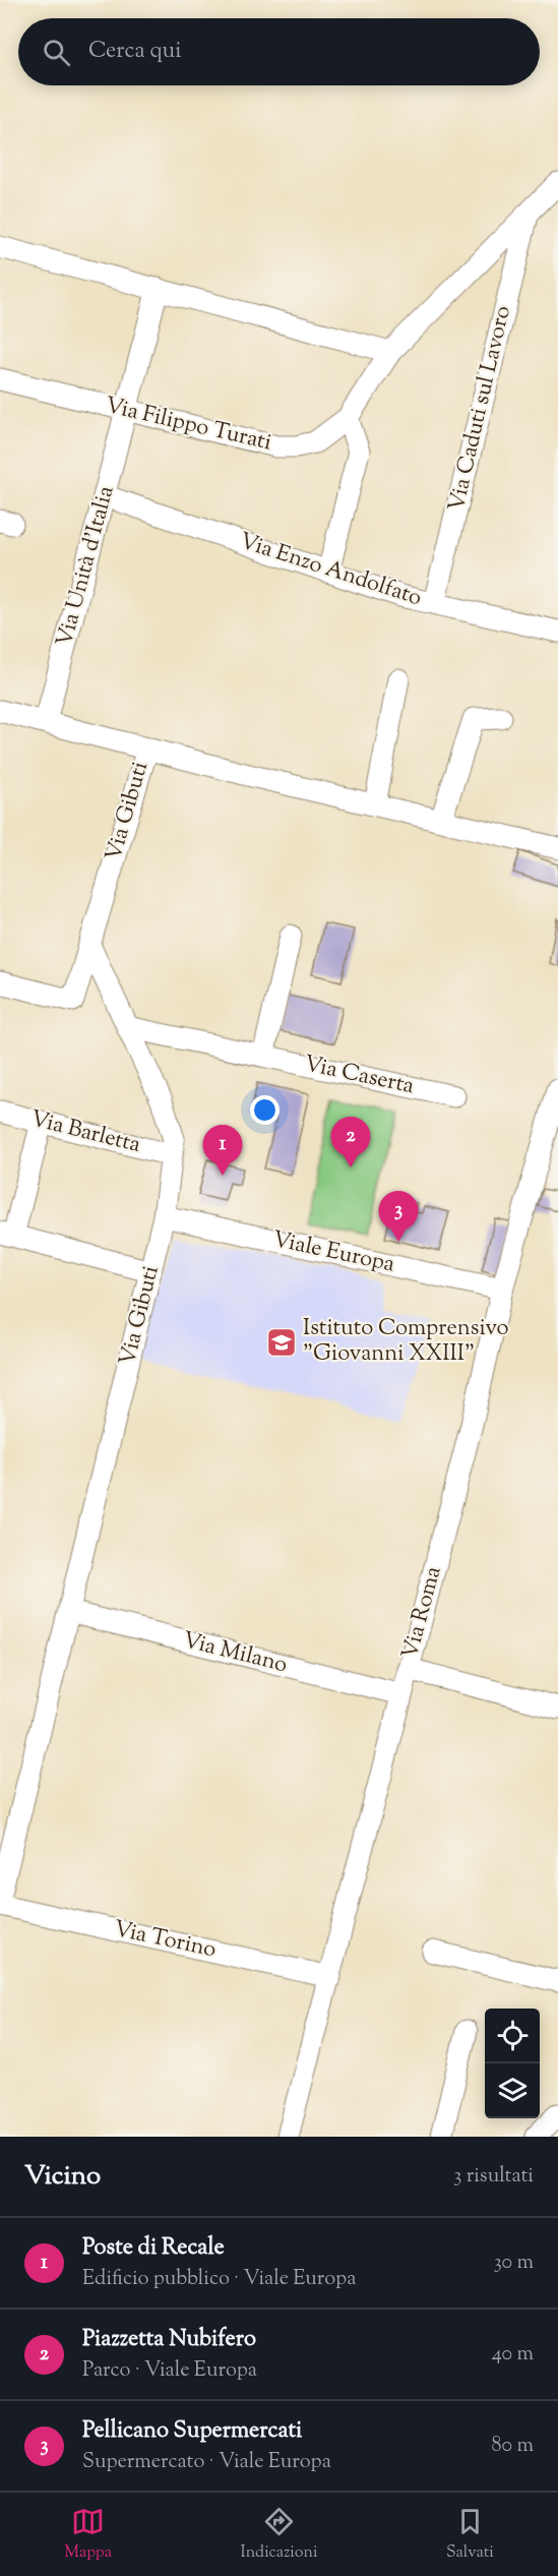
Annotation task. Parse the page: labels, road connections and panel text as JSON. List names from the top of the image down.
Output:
{
  "streets": {
    "street": [
      "Via Caduti sul Lavoro",
      "Via Filippo Turati",
      "Via Unità d'Italia",
      "Via Enzo Andolfato",
      "Via Gibuti",
      "Via Caserta",
      "Via Barletta",
      "Viale Europa",
      "Via Roma",
      "Via Milano",
      "Via Torino"
    ]
  },
  "crossings": [
    ["Via Caduti sul Lavoro", "Via Filippo Turati"],
    ["Via Caduti sul Lavoro", "Via Enzo Andolfato"],
    ["Via Filippo Turati", "Via Unità d'Italia"],
    ["Via Unità d'Italia", "Via Enzo Andolfato"],
    ["Via Gibuti", "Via Caserta"],
    ["Via Gibuti", "Via Barletta"],
    ["Via Gibuti", "Viale Europa"],
    ["Via Gibuti", "Via Milano"],
    ["Viale Europa", "Via Roma"],
    ["Via Roma", "Via Milano"],
    ["Via Roma", "Via Torino"]
  ],
  "places": {
    "school or university": ["Istituto Comprensivo \"Giovanni XXIII\""]
  },
  "page": {
    "search": "Cerca qui",
    "pins": ["2", "1", "3"],
    "heading": ["Vicino", "3 risultati"],
    "list": [
      {
        "mark": "1",
        "name": "Poste di Recale",
        "note": "Edificio pubblico · Viale Europa",
        "value": "30 m"
      },
      {
        "mark": "2",
        "name": "Piazzetta Nubifero",
        "note": "Parco · Viale Europa",
        "value": "40 m"
      },
      {
        "mark": "3",
        "name": "Pellicano Supermercati",
        "note": "Supermercato · Viale Europa",
        "value": "80 m"
      }
    ],
    "nav": ["Mappa", "Indicazioni", "Salvati"]
  }
}
